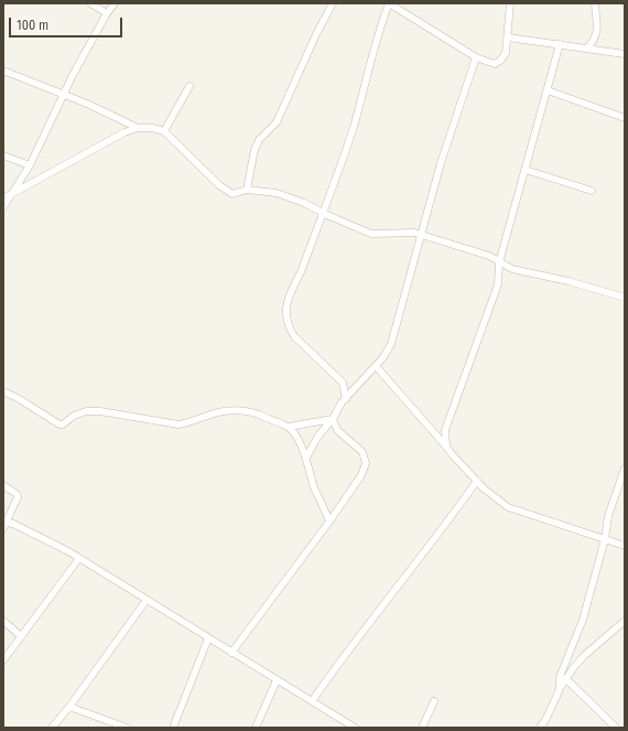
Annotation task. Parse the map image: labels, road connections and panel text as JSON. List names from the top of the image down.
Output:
{
  "scale_bar": "100 m"
}
